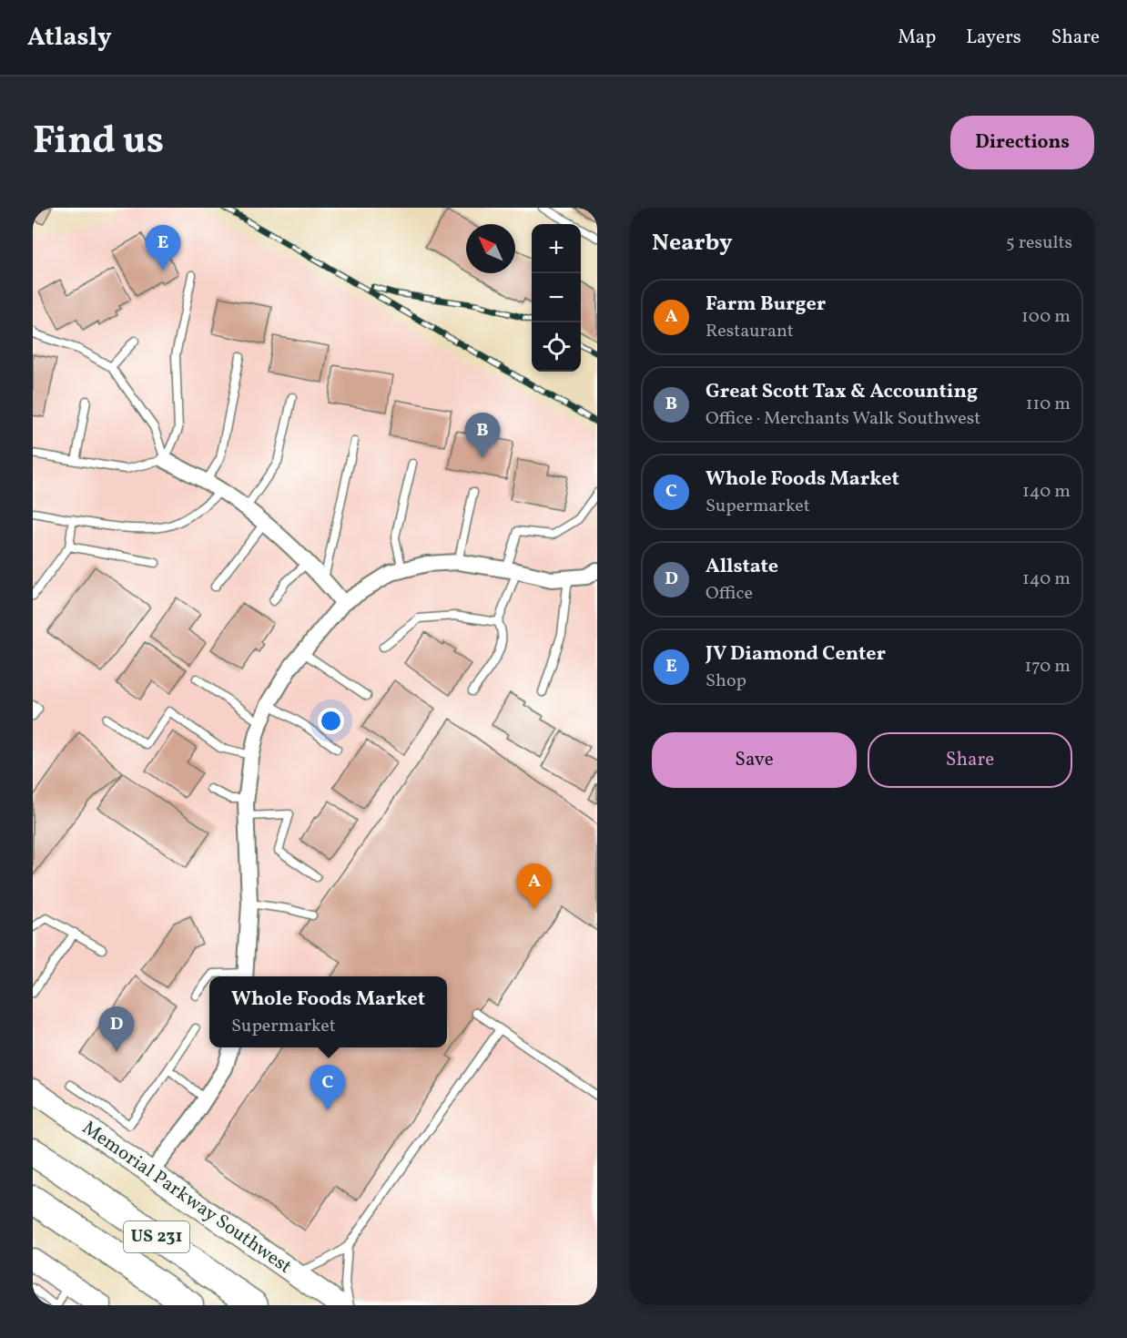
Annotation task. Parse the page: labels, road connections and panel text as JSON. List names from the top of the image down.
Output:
{
  "streets": {
    "highway": ["US 231"],
    "main road": ["Memorial Parkway Southwest"]
  },
  "north": "top left",
  "page": {
    "header": "Atlasly",
    "nav": ["Map", "Layers", "Share"],
    "title": "Find us",
    "buttons": [
      "Directions",
      ["Save", "Share"]
    ],
    "heading": ["Nearby", "5 results"],
    "map_buttons": ["+", "−"],
    "pins": [
      "E",
      "B",
      "A",
      "D",
      "C"
    ],
    "list": [
      {
        "mark": "A",
        "name": "Farm Burger",
        "note": "Restaurant",
        "value": "100 m"
      },
      {
        "mark": "B",
        "name": "Great Scott Tax & Accounting",
        "note": "Office · Merchants Walk Southwest",
        "value": "110 m"
      },
      {
        "mark": "C",
        "name": "Whole Foods Market",
        "note": "Supermarket",
        "value": "140 m"
      },
      {
        "mark": "D",
        "name": "Allstate",
        "note": "Office",
        "value": "140 m"
      },
      {
        "mark": "E",
        "name": "JV Diamond Center",
        "note": "Shop",
        "value": "170 m"
      }
    ],
    "popup": ["Whole Foods Market", "Supermarket"]
  }
}
